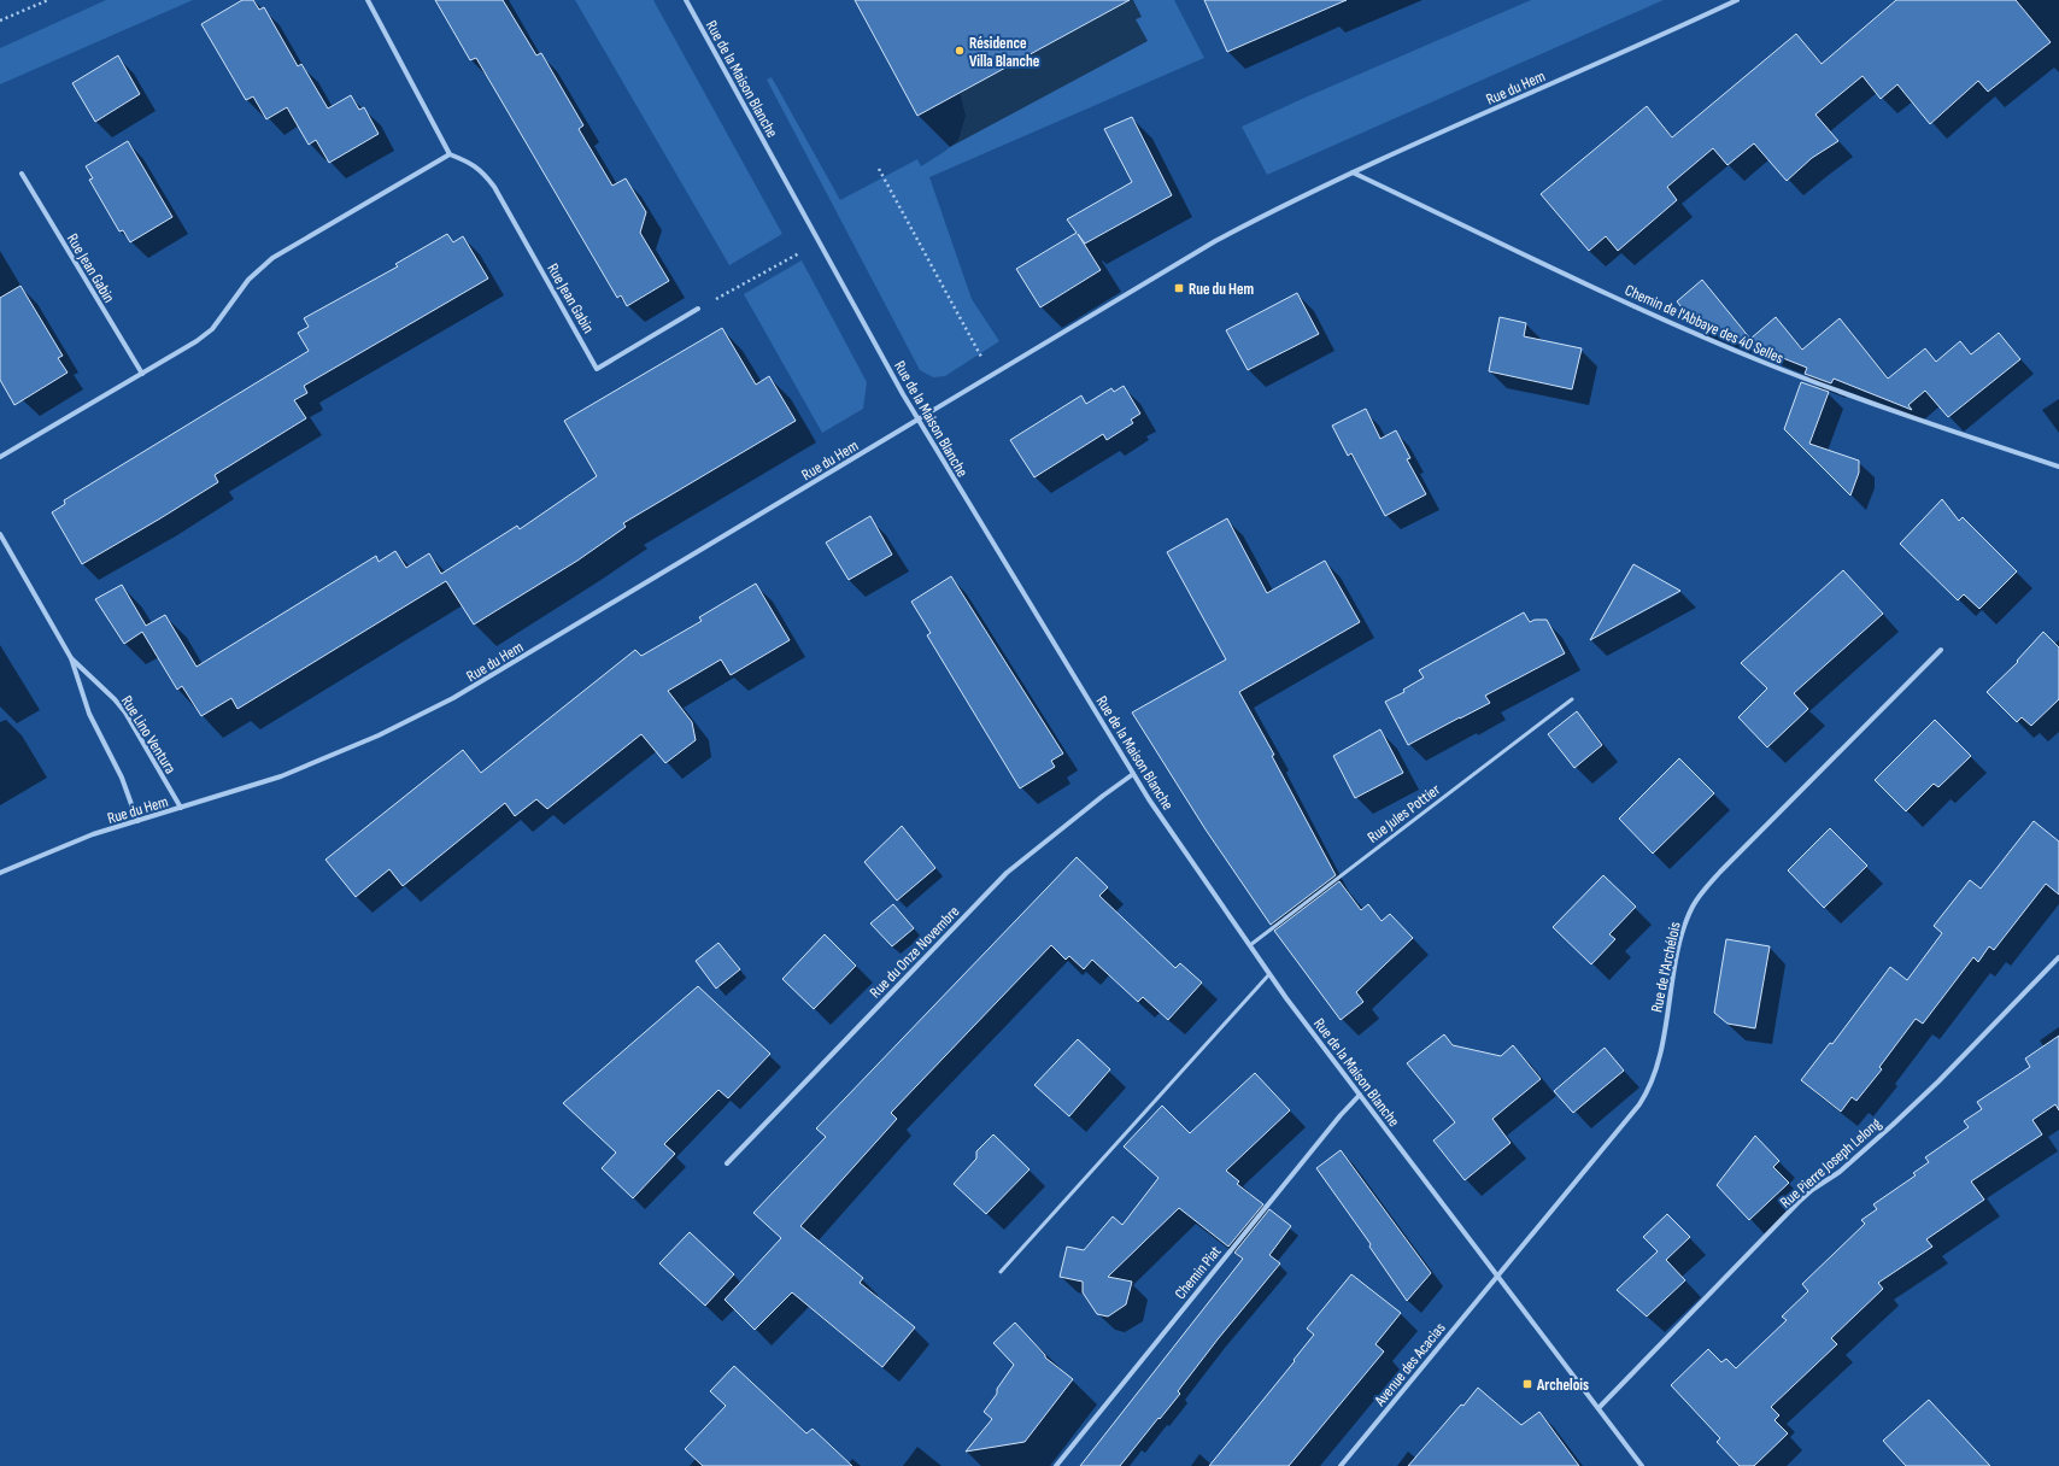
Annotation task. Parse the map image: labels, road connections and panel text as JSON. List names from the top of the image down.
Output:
{
  "streets": {
    "street": [
      "Rue de la Maison Blanche",
      "Rue du Hem",
      "Rue Jean Gabin",
      "Chemin de l'Abbaye des 40 Selles",
      "Rue Lino Ventura",
      "Rue du Onze Novembre",
      "Rue de l'Archélois",
      "Rue Pierre Joseph Lelong",
      "Chemin Piat",
      "Avenue des Acacias"
    ],
    "lane": ["Rue Jules Pottier"]
  },
  "crossings": [
    ["Rue de la Maison Blanche", "Rue du Hem"],
    ["Rue de la Maison Blanche", "Rue Jules Pottier"],
    ["Rue de la Maison Blanche", "Rue du Onze Novembre"],
    ["Rue de la Maison Blanche", "Rue de l'Archélois"],
    ["Rue de la Maison Blanche", "Rue Pierre Joseph Lelong"],
    ["Rue de la Maison Blanche", "Chemin Piat"],
    ["Rue de la Maison Blanche", "Avenue des Acacias"],
    ["Rue du Hem", "Chemin de l'Abbaye des 40 Selles"],
    ["Rue du Hem", "Rue Lino Ventura"],
    ["Rue de l'Archélois", "Avenue des Acacias"]
  ],
  "places": {
    "other": ["Résidence Villa Blanche"],
    "transit": ["Rue du Hem", "Archelois"]
  }
}
